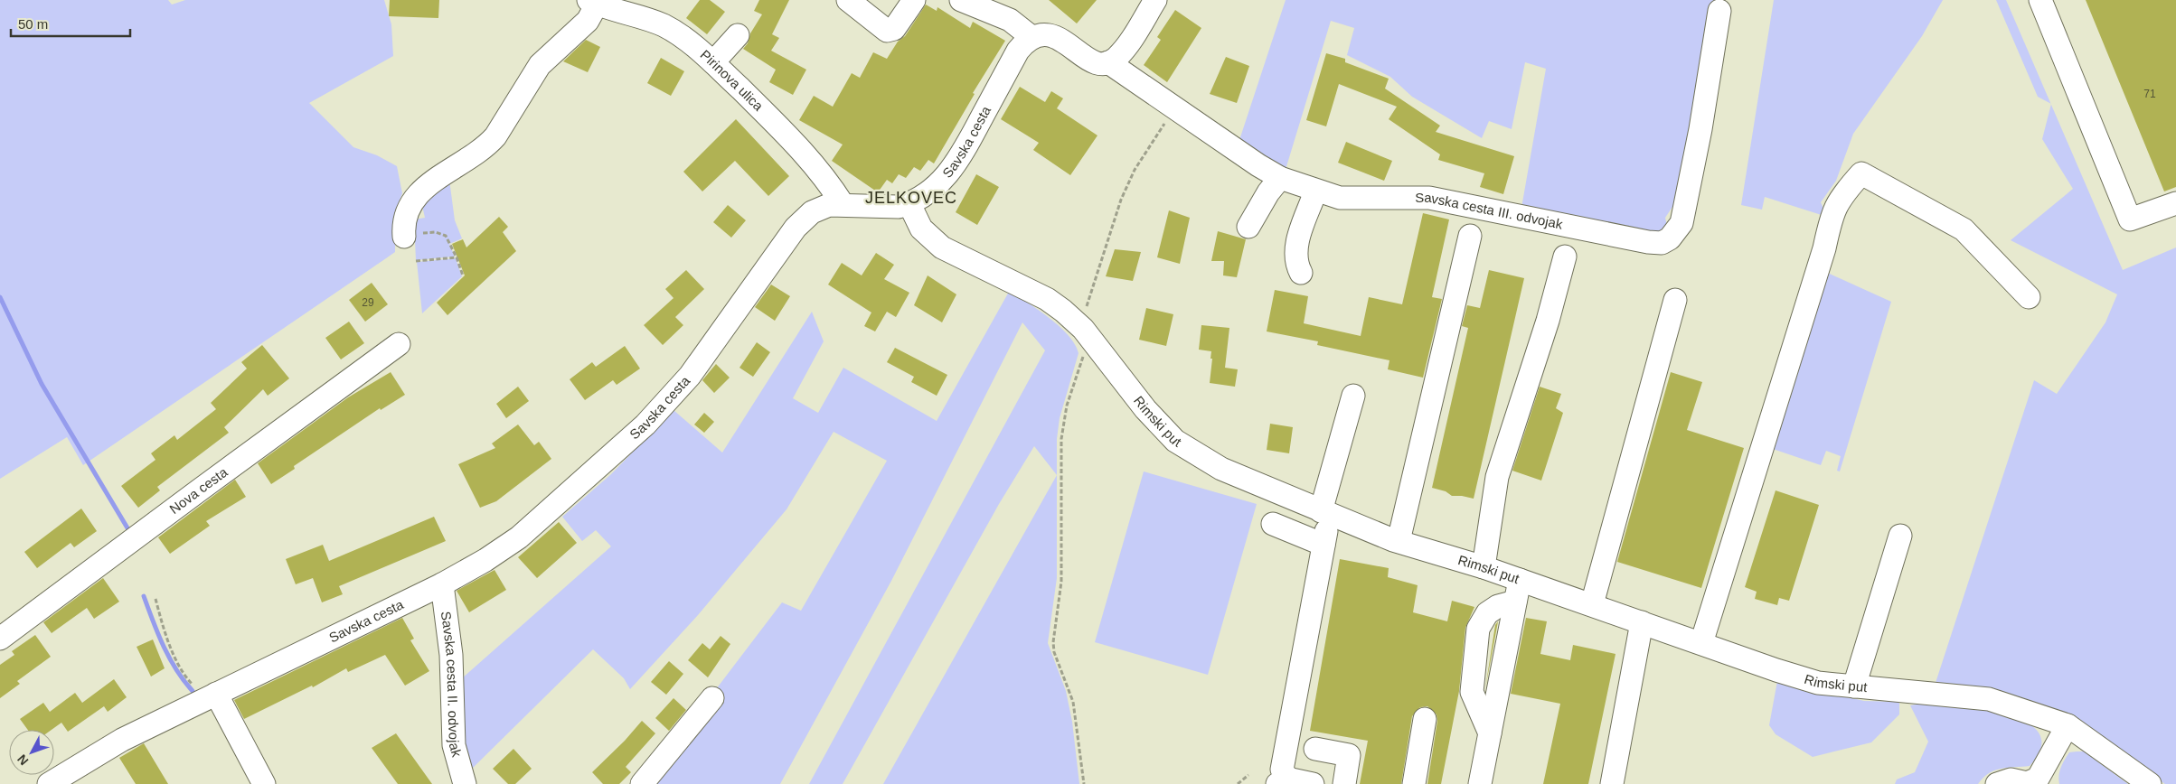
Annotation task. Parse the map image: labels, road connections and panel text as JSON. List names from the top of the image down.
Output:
{
  "streets": {
    "street": [
      "Pirinova ulica",
      "Savska cesta",
      "Savska cesta III. odvojak",
      "Rimski put",
      "Nova cesta",
      "Savska cesta II. odvojak"
    ]
  },
  "crossings": [
    ["Pirinova ulica", "Savska cesta"],
    ["Savska cesta", "Rimski put"],
    ["Savska cesta", "Savska cesta II. odvojak"]
  ],
  "districts": ["JELKOVEC"],
  "house_numbers": ["71", "29"],
  "scale_bar": "50 m",
  "north": "bottom left"
}
